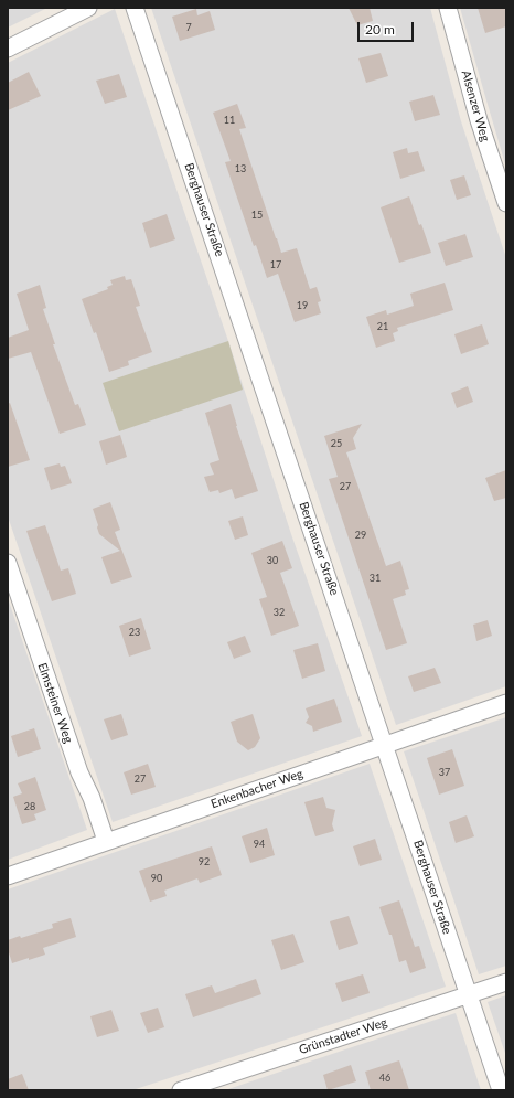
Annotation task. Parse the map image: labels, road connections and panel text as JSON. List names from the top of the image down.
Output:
{
  "streets": {
    "street": [
      "Alsenzer Weg",
      "Berghauser Straße",
      "Elmsteiner Weg",
      "Enkenbacher Weg",
      "Grünstadter Weg"
    ]
  },
  "crossings": [
    ["Berghauser Straße", "Enkenbacher Weg"],
    ["Berghauser Straße", "Grünstadter Weg"],
    ["Elmsteiner Weg", "Enkenbacher Weg"]
  ],
  "house_numbers": [
    "7",
    "11",
    "13",
    "15",
    "17",
    "19",
    "21",
    "25",
    "27",
    "29",
    "30",
    "31",
    "32",
    "23",
    "37",
    "27",
    "28",
    "94",
    "92",
    "90",
    "46"
  ],
  "scale_bar": "20 m"
}
